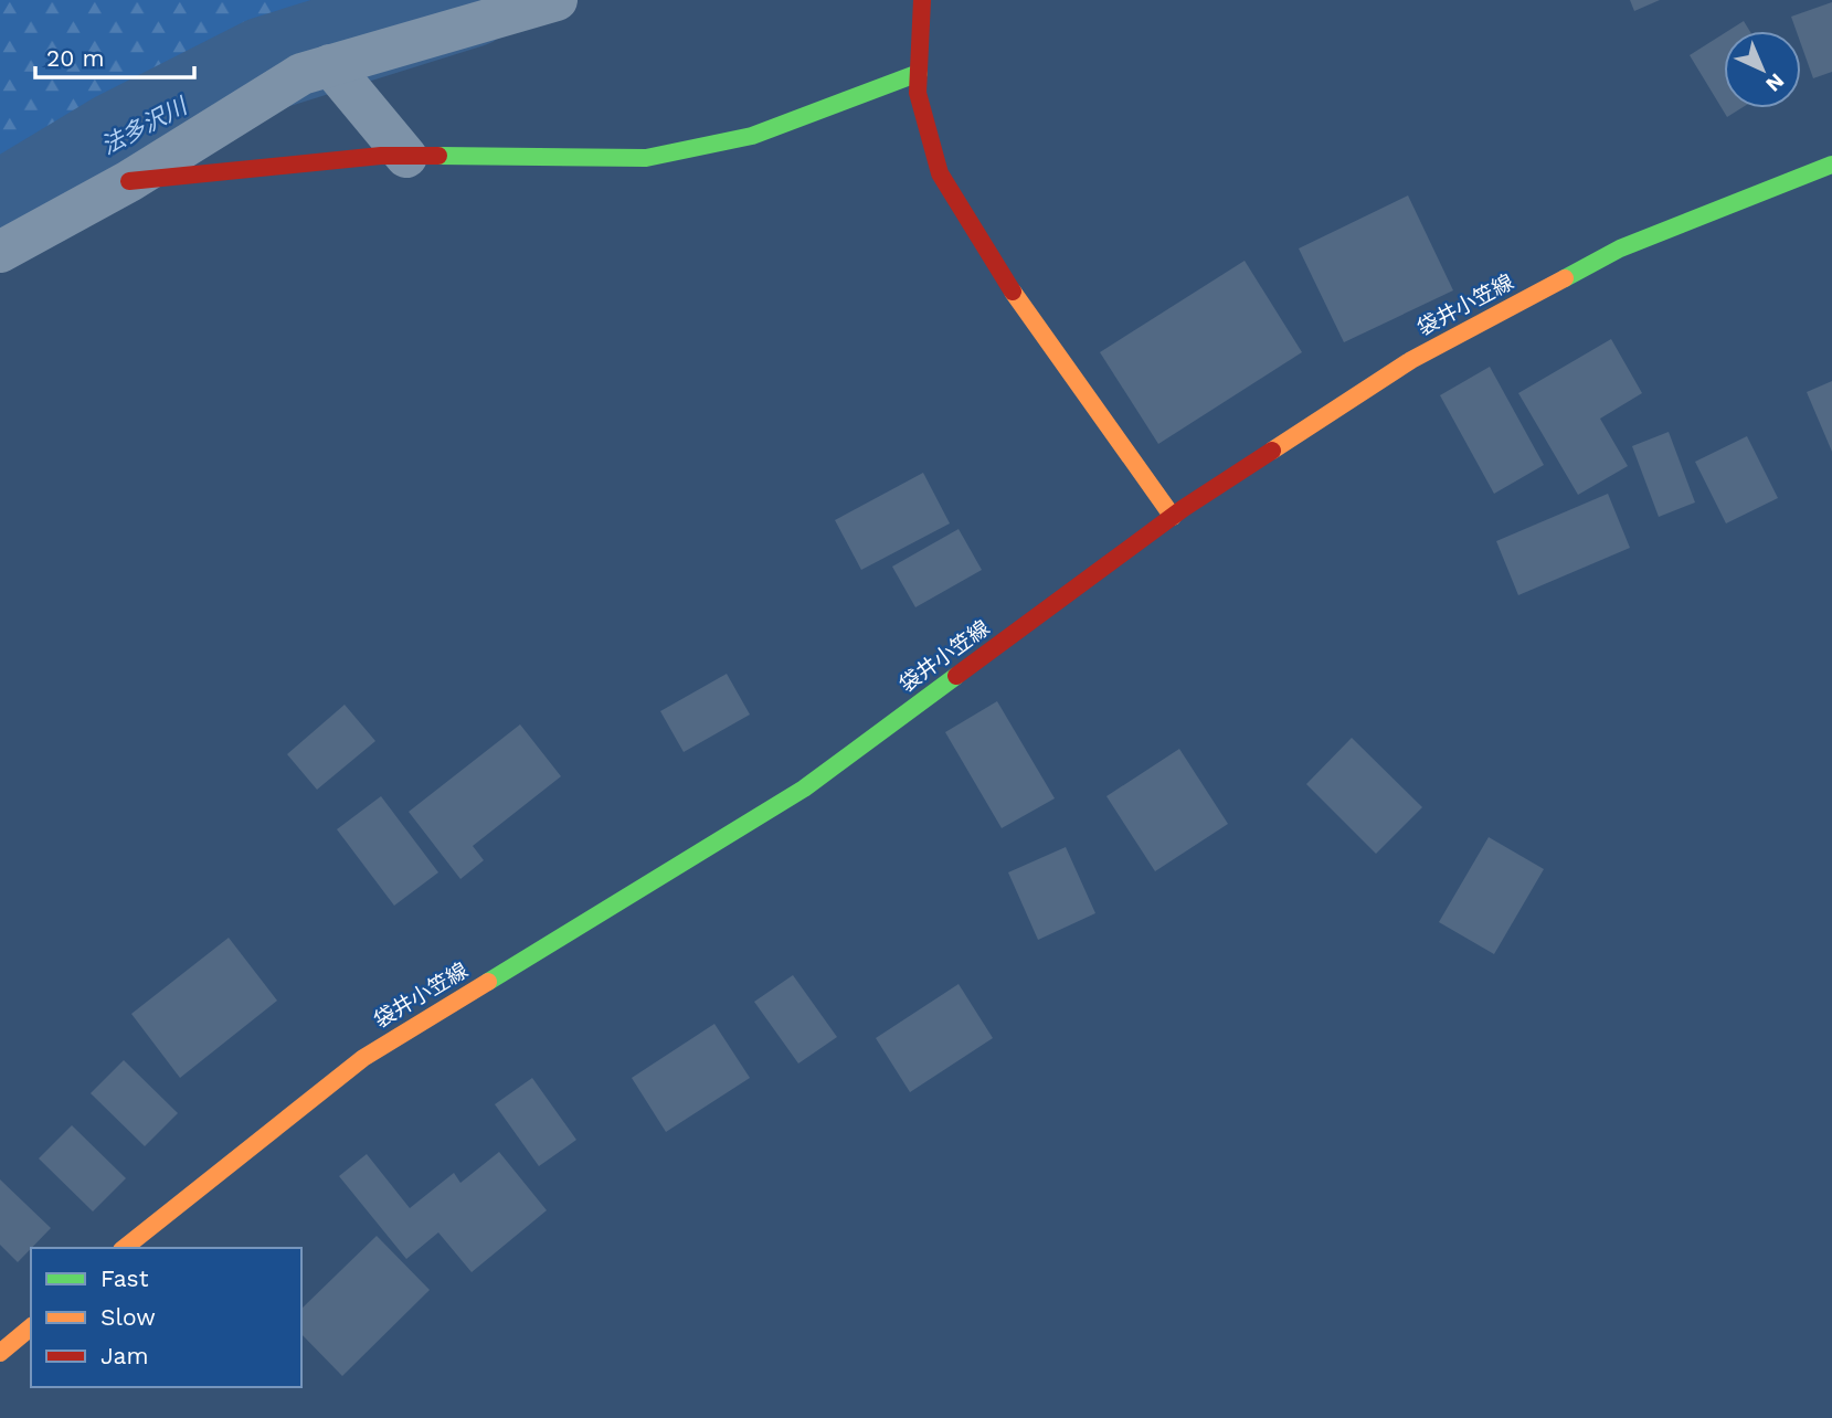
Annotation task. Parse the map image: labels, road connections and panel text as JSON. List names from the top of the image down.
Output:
{
  "streets": {
    "main road": ["袋井小笠線"]
  },
  "water": ["法多沢川"],
  "legend": ["Fast", "Slow", "Jam"],
  "scale_bar": "20 m",
  "north": "bottom right"
}
